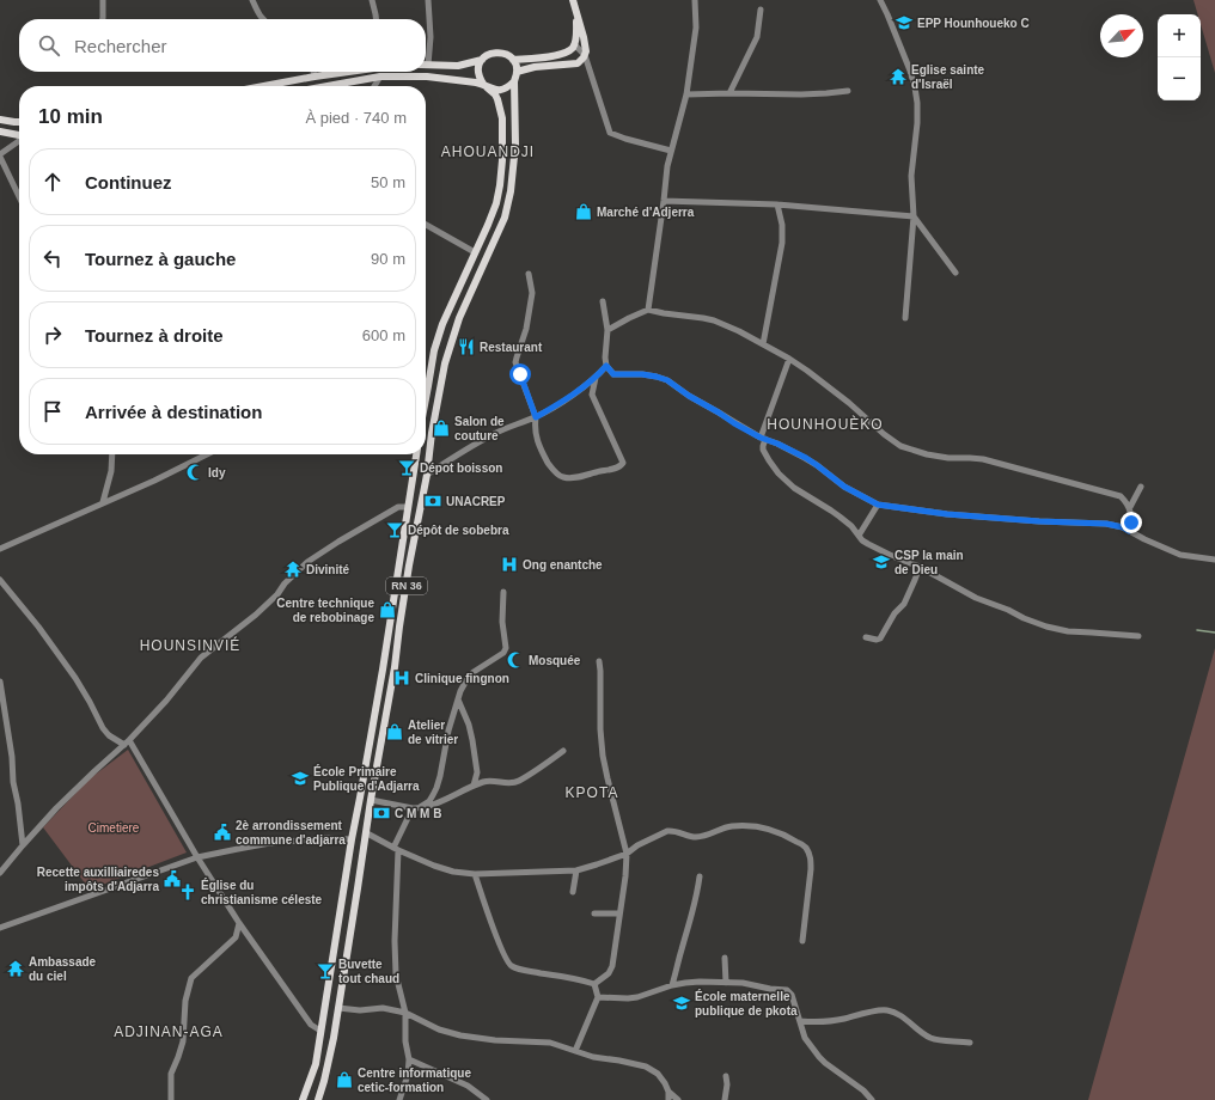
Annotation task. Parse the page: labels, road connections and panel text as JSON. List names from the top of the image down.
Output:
{
  "streets": {
    "main road": ["RN 36"]
  },
  "districts": [
    "AHOUANDJI",
    "HOUNHOUÈKO",
    "HOUNSINVIÉ",
    "KPOTA",
    "ADJINAN-AGA"
  ],
  "parks": ["Cimetiere"],
  "places": {
    "school or university": [
      "EPP Hounhoueko C",
      "CSP la main de Dieu",
      "École Primaire Publique d'Adjarra",
      "École maternelle publique de pkota"
    ],
    "temple": ["Eglise sainte d'Israël", "Divinité", "Ambassade du ciel"],
    "shop": [
      "Marché d'Adjerra",
      "Salon de couture",
      "Centre technique de rebobinage",
      "Atelier de vitrier",
      "Centre informatique cetic-formation"
    ],
    "restaurant": ["Restaurant"],
    "bar": ["Dépot boisson", "Dépôt de sobebra", "Buvette tout chaud"],
    "mosque": ["Idy", "Mosquée"],
    "bank": ["UNACREP", "C M M B"],
    "hospital": ["Ong enantche", "Clinique fingnon"],
    "public building": ["2è arrondissement commune d'adjarra", "Recette auxilliairedes impôts d'Adjarra"],
    "church": ["Église du christianisme céleste"]
  },
  "north": "top right",
  "page": {
    "map_buttons": ["+", "−"],
    "search": "Rechercher",
    "heading": ["10 min", "À pied · 740 m"],
    "list": [
      ["Continuez", "50 m"],
      ["Tournez à gauche", "90 m"],
      ["Tournez à droite", "600 m"],
      "Arrivée à destination"
    ]
  }
}
